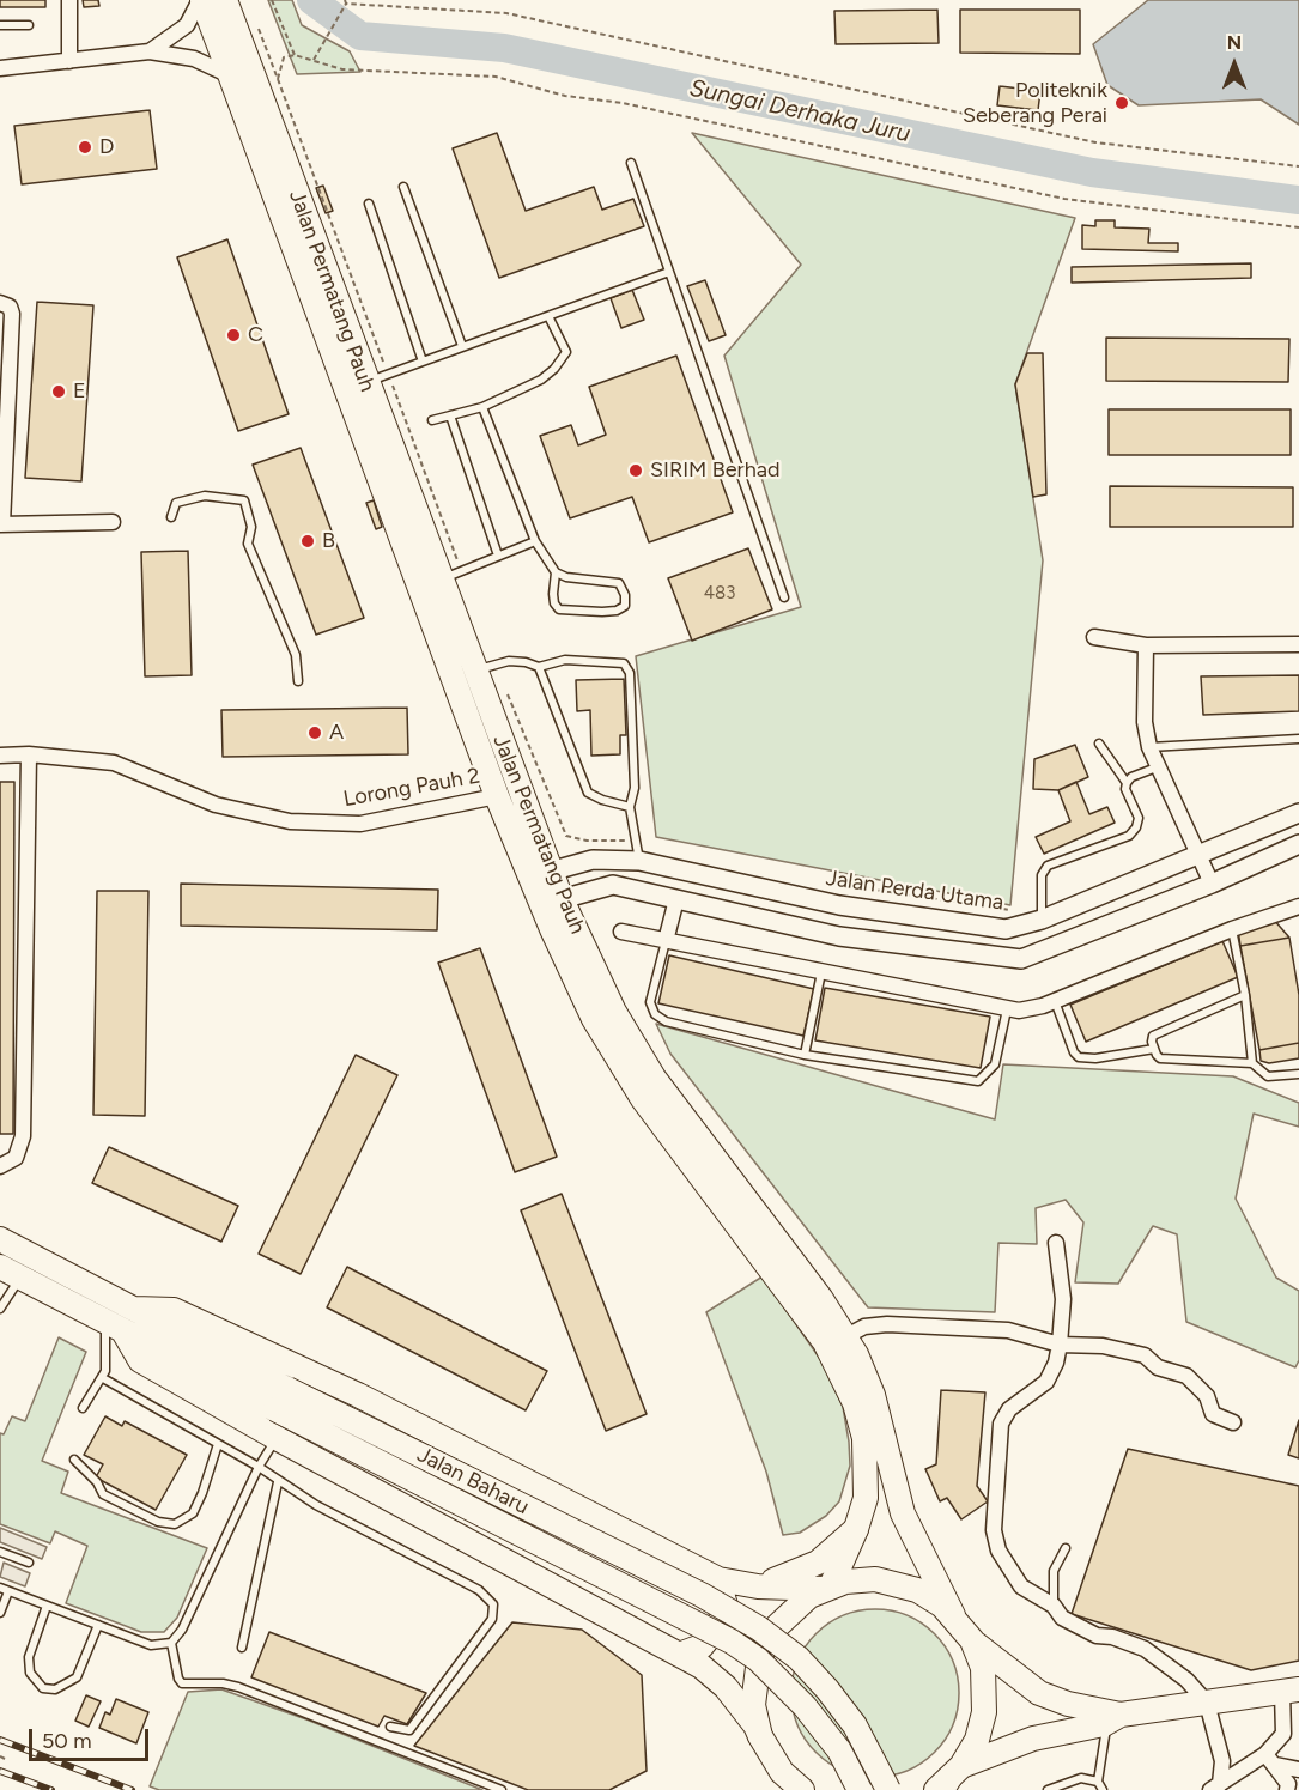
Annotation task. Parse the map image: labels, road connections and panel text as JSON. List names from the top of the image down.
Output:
{
  "streets": {
    "main road": ["Jalan Permatang Pauh", "Jalan Baharu"],
    "street": ["Lorong Pauh 2", "Jalan Perda Utama"]
  },
  "crossings": [
    ["Jalan Permatang Pauh", "Lorong Pauh 2"],
    ["Jalan Permatang Pauh", "Jalan Perda Utama"]
  ],
  "water": ["Sungai Derhaka Juru"],
  "places": [
    "Politeknik Seberang Perai",
    "D",
    "C",
    "E",
    "SIRIM Berhad",
    "B",
    "A"
  ],
  "house_numbers": ["483"],
  "scale_bar": "50 m",
  "north": "top"
}
